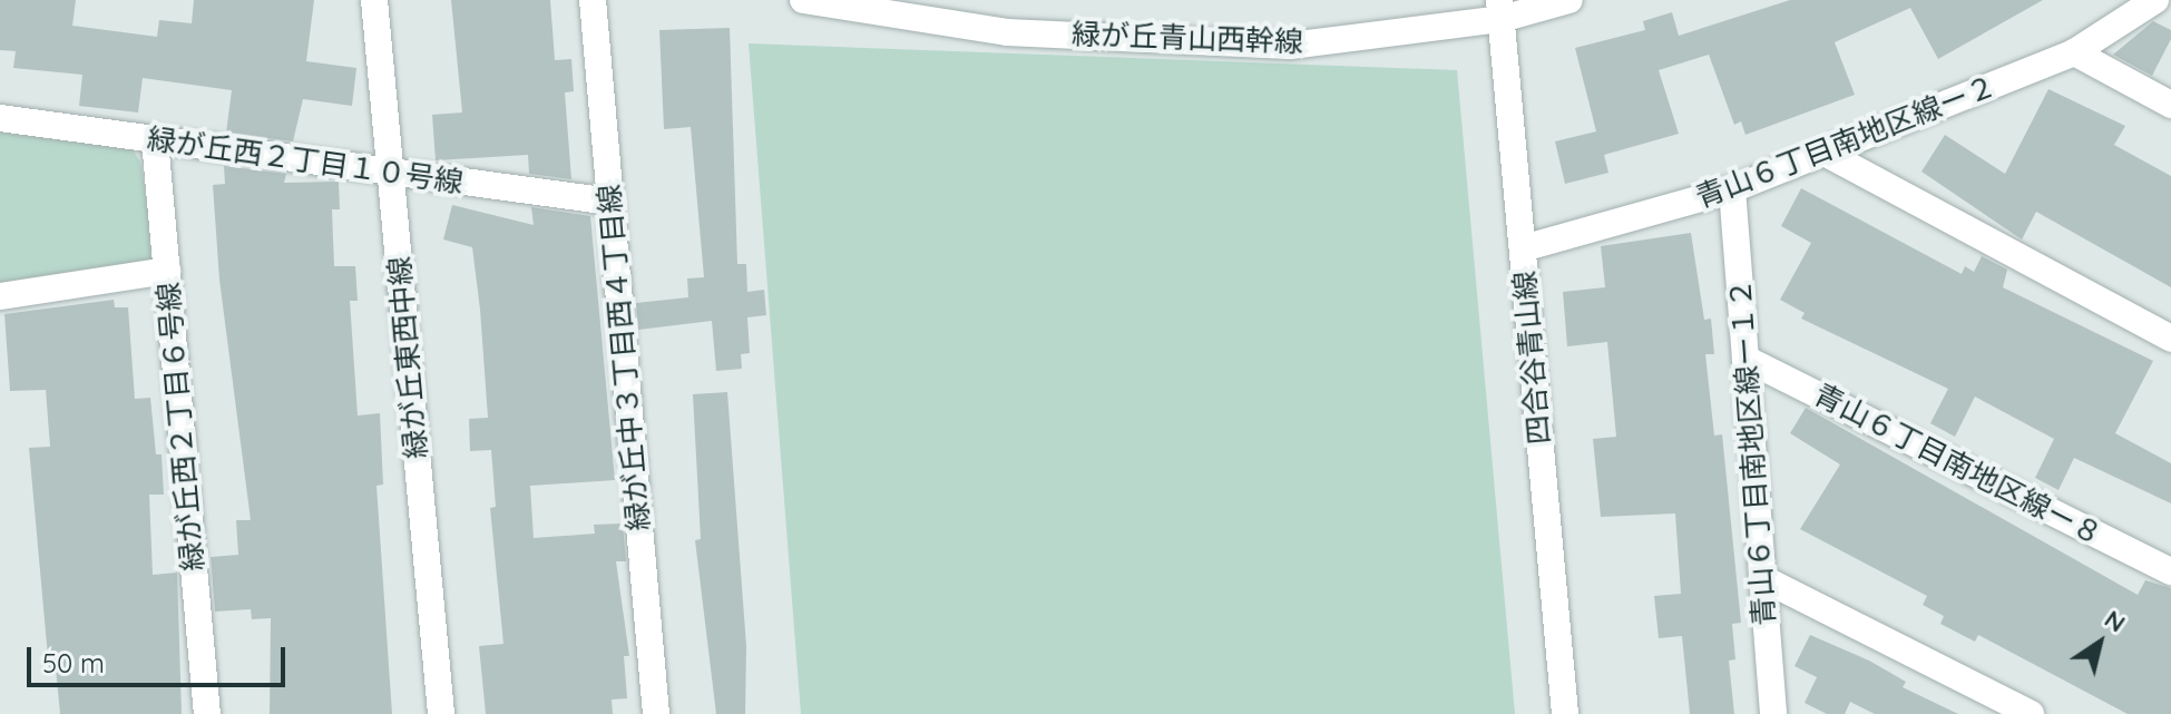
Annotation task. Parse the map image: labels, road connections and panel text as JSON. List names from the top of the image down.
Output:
{
  "streets": {
    "street": [
      "緑が丘青山西幹線",
      "青山６丁目南地区線ー２",
      "緑が丘西２丁目１０号線",
      "緑が丘東西中線",
      "緑が丘中３丁目西４丁目線",
      "四合谷青山線",
      "緑が丘西２丁目６号線",
      "青山６丁目南地区線ー１２",
      "青山６丁目南地区線ー８"
    ]
  },
  "crossings": [
    ["緑が丘青山西幹線", "四合谷青山線"],
    ["青山６丁目南地区線ー２", "四合谷青山線"],
    ["青山６丁目南地区線ー２", "青山６丁目南地区線ー１２"],
    ["緑が丘西２丁目１０号線", "緑が丘東西中線"],
    ["緑が丘西２丁目１０号線", "緑が丘中３丁目西４丁目線"],
    ["緑が丘西２丁目１０号線", "緑が丘西２丁目６号線"],
    ["青山６丁目南地区線ー１２", "青山６丁目南地区線ー８"]
  ],
  "scale_bar": "50 m",
  "north": "top right"
}
